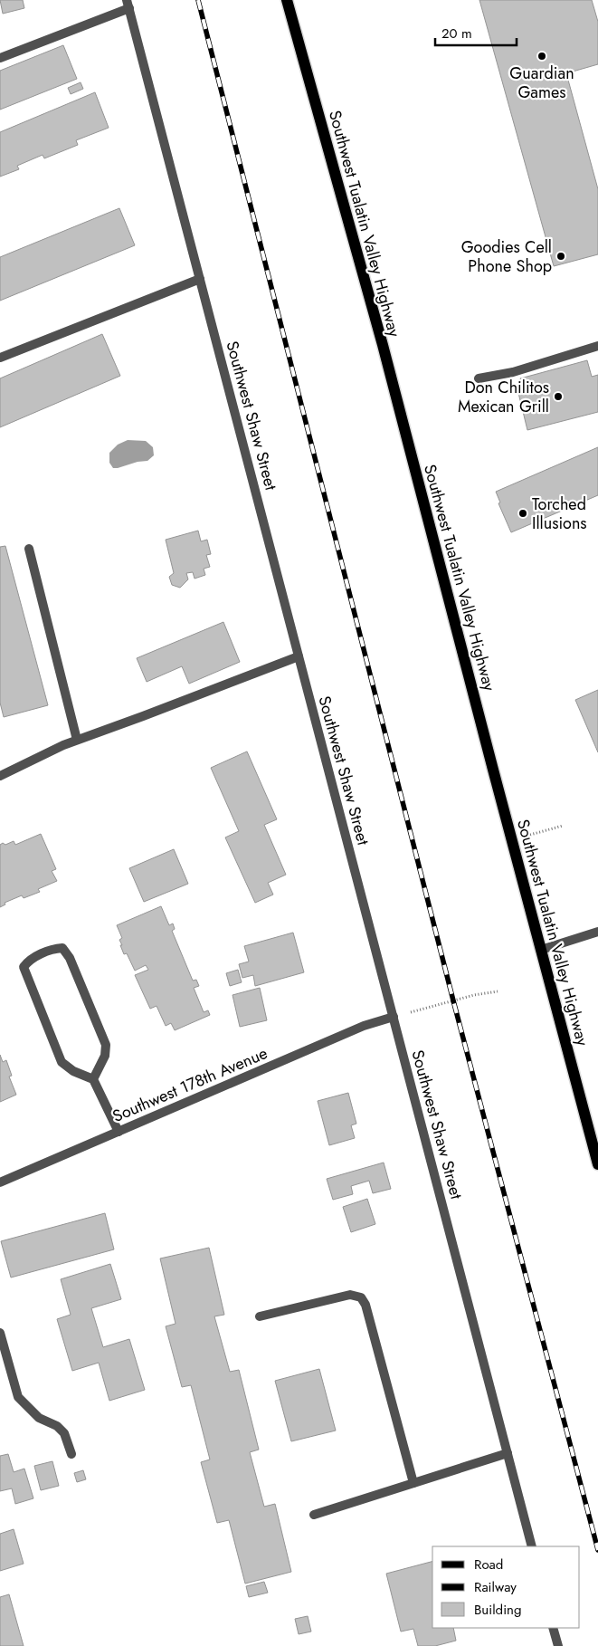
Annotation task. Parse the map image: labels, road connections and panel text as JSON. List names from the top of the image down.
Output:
{
  "streets": {
    "main road": ["Southwest Tualatin Valley Highway"],
    "street": ["Southwest Shaw Street", "Southwest 178th Avenue"]
  },
  "crossings": [
    ["Southwest Shaw Street", "Southwest 178th Avenue"]
  ],
  "places": [
    "Guardian Games",
    "Goodies Cell Phone Shop",
    "Don Chilitos Mexican Grill",
    "Torched Illusions"
  ],
  "legend": ["Road", "Railway", "Building"],
  "scale_bar": "20 m"
}
